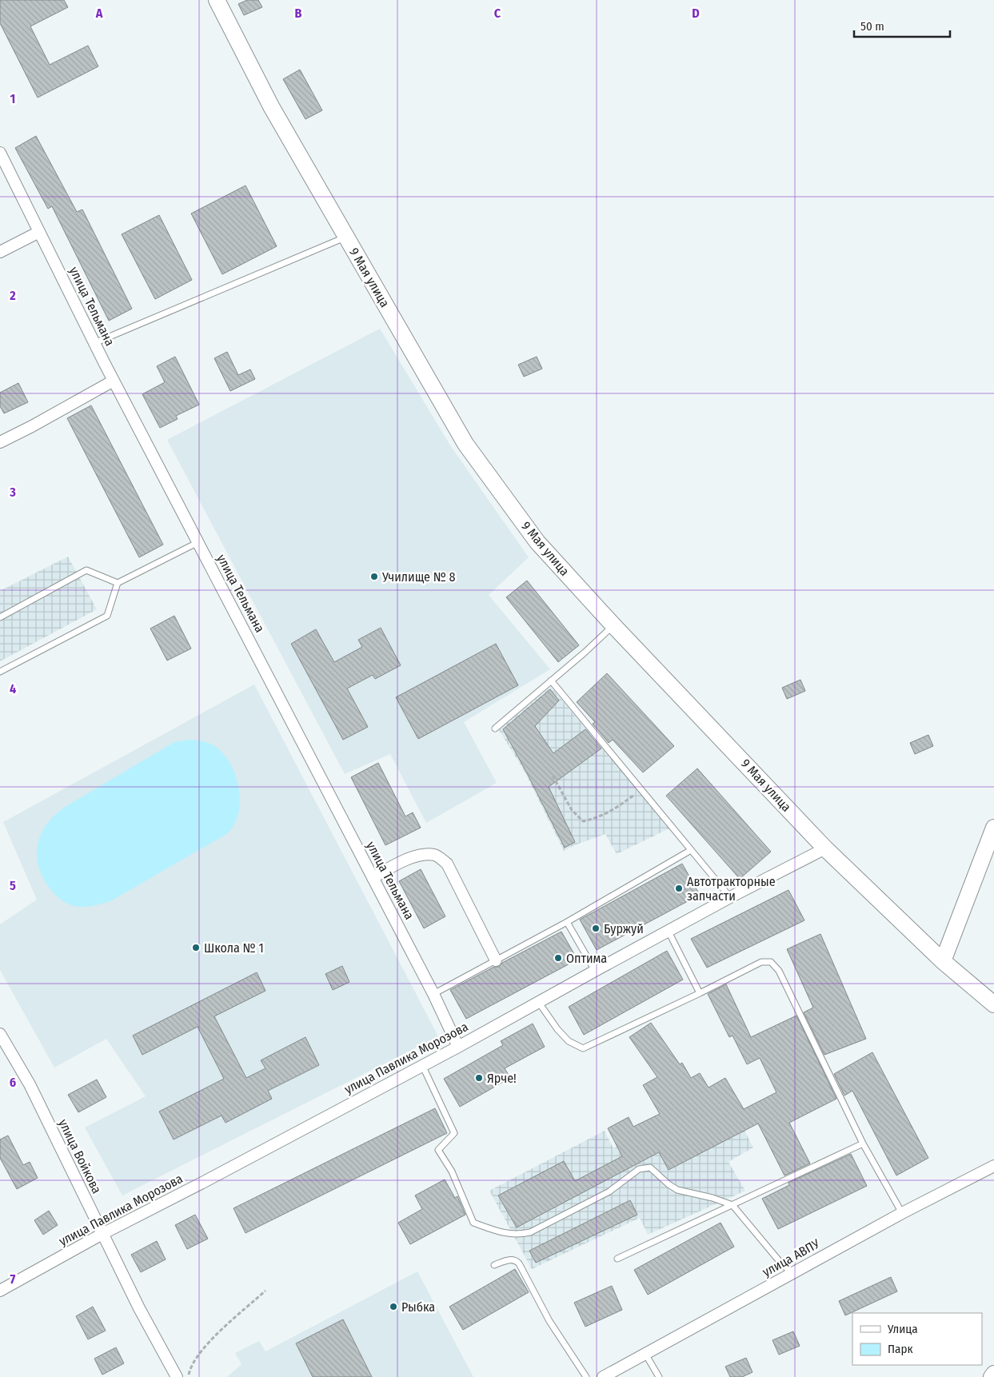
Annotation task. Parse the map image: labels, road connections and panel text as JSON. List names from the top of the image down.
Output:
{
  "streets": {
    "main road": ["9 Мая улица"],
    "street": [
      "улица Тельмана",
      "улица Павлика Морозова",
      "улица Войкова",
      "улица АВПУ"
    ]
  },
  "crossings": [
    ["9 Мая улица", "улица Павлика Морозова"],
    ["улица Тельмана", "улица Павлика Морозова"],
    ["улица Павлика Морозова", "улица Войкова"]
  ],
  "places": [
    "Училище № 8",
    "Автотракторные запчасти",
    "Буржуй",
    "Школа № 1",
    "Оптима",
    "Ярче!",
    "Рыбка"
  ],
  "legend": ["Улица", "Парк"],
  "scale_bar": "50 m",
  "grid": {
    "columns": [
      "A",
      "B",
      "C",
      "D"
    ],
    "rows": [
      "1",
      "2",
      "3",
      "4",
      "5",
      "6",
      "7"
    ]
  }
}
